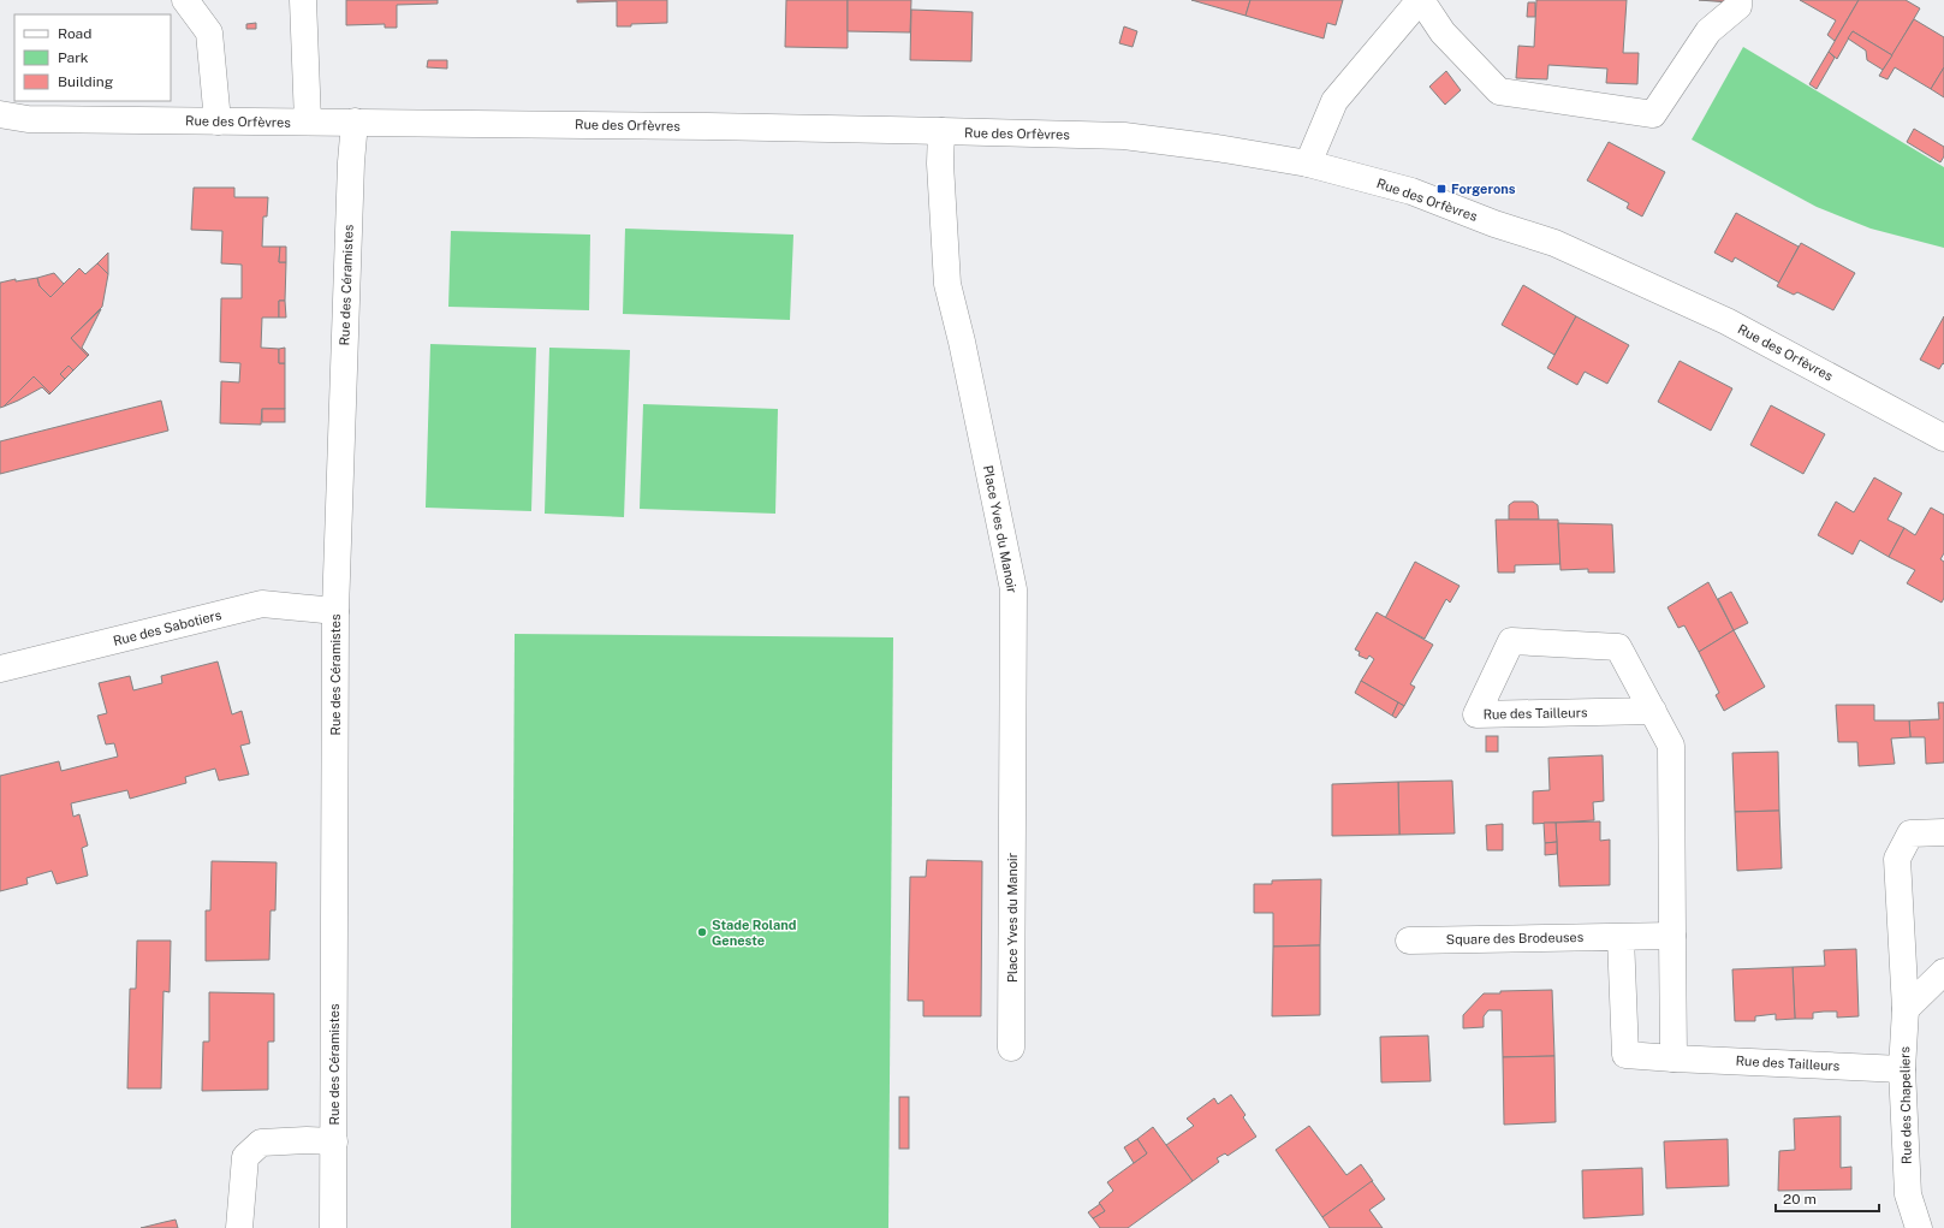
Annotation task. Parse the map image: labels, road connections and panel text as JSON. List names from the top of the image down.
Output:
{
  "streets": {
    "street": [
      "Rue des Orfèvres",
      "Rue des Céramistes",
      "Place Yves du Manoir",
      "Rue des Sabotiers",
      "Rue des Tailleurs",
      "Square des Brodeuses",
      "Rue des Chapeliers"
    ]
  },
  "crossings": [
    ["Rue des Orfèvres", "Rue des Céramistes"],
    ["Rue des Orfèvres", "Place Yves du Manoir"],
    ["Rue des Céramistes", "Rue des Sabotiers"],
    ["Rue des Tailleurs", "Square des Brodeuses"],
    ["Rue des Tailleurs", "Rue des Chapeliers"]
  ],
  "places": {
    "transit": ["Forgerons"],
    "other": ["Stade Roland Geneste"]
  },
  "legend": ["Road", "Park", "Building"],
  "scale_bar": "20 m"
}
